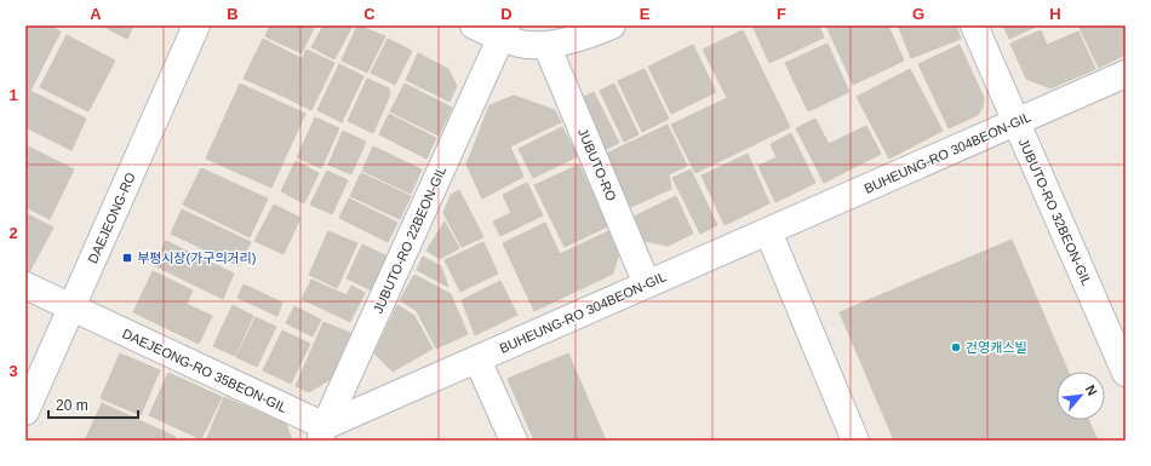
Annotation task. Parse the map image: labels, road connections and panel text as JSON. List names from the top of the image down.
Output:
{
  "streets": {
    "street": [
      "BUHEUNG-RO 304BEON-GIL",
      "JUBUTO-RO",
      "JUBUTO-RO 32BEON-GIL",
      "DAEJEONG-RO",
      "JUBUTO-RO 22BEON-GIL",
      "DAEJEONG-RO 35BEON-GIL"
    ]
  },
  "crossings": [
    ["BUHEUNG-RO 304BEON-GIL", "JUBUTO-RO"],
    ["BUHEUNG-RO 304BEON-GIL", "JUBUTO-RO 32BEON-GIL"],
    ["BUHEUNG-RO 304BEON-GIL", "JUBUTO-RO 22BEON-GIL"],
    ["BUHEUNG-RO 304BEON-GIL", "DAEJEONG-RO 35BEON-GIL"],
    ["DAEJEONG-RO", "DAEJEONG-RO 35BEON-GIL"],
    ["JUBUTO-RO 22BEON-GIL", "DAEJEONG-RO 35BEON-GIL"]
  ],
  "places": {
    "transit": ["부평시장(가구의거리)"],
    "other": ["건영캐스빌"]
  },
  "scale_bar": "20 m",
  "north": "top right",
  "grid": {
    "columns": [
      "A",
      "B",
      "C",
      "D",
      "E",
      "F",
      "G",
      "H"
    ],
    "rows": ["1", "2", "3"]
  }
}
